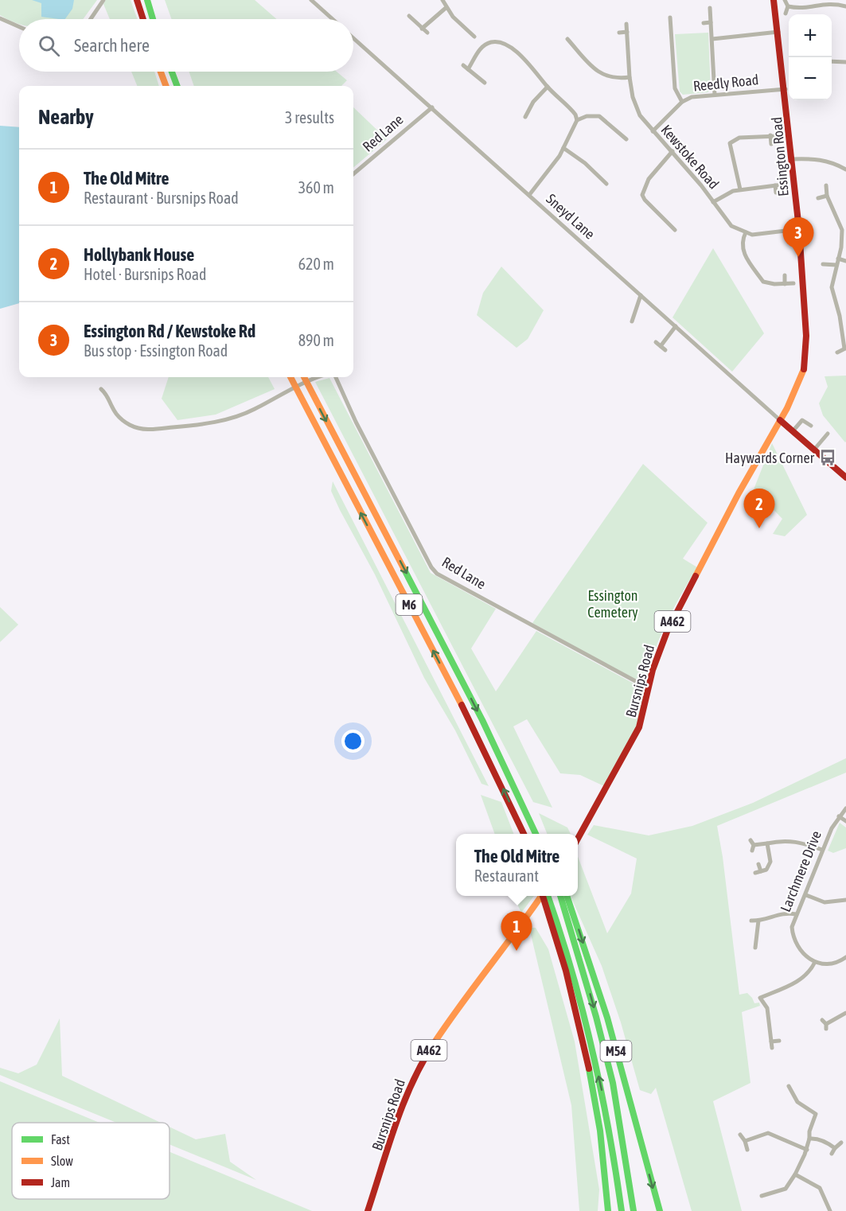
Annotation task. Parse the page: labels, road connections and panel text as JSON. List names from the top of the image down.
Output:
{
  "streets": {
    "main road": [
      "Essington Road",
      "M6",
      "A462",
      "Bursnips Road",
      "M54"
    ],
    "street": [
      "Reedly Road",
      "Red Lane",
      "Kewstoke Road",
      "Sneyd Lane",
      "Larchmere Drive"
    ]
  },
  "crossings": [
    ["Reedly Road", "Kewstoke Road"],
    ["Reedly Road", "Essington Road"],
    ["Red Lane", "Sneyd Lane"],
    ["Red Lane", "Bursnips Road"],
    ["Essington Road", "Sneyd Lane"],
    ["Essington Road", "Bursnips Road"],
    ["Sneyd Lane", "Bursnips Road"]
  ],
  "parks": ["Essington Cemetery"],
  "places": {
    "bus stop": ["Haywards Corner"]
  },
  "legend": ["Fast", "Slow", "Jam"],
  "page": {
    "map_buttons": ["+", "−"],
    "search": "Search here",
    "heading": ["Nearby", "3 results"],
    "list": [
      {
        "mark": "1",
        "name": "The Old Mitre",
        "note": "Restaurant · Bursnips Road",
        "value": "360 m"
      },
      {
        "mark": "2",
        "name": "Hollybank House",
        "note": "Hotel · Bursnips Road",
        "value": "620 m"
      },
      {
        "mark": "3",
        "name": "Essington Rd / Kewstoke Rd",
        "note": "Bus stop · Essington Road",
        "value": "890 m"
      }
    ],
    "pins": ["3", "2", "1"],
    "popup": ["The Old Mitre", "Restaurant"]
  }
}
